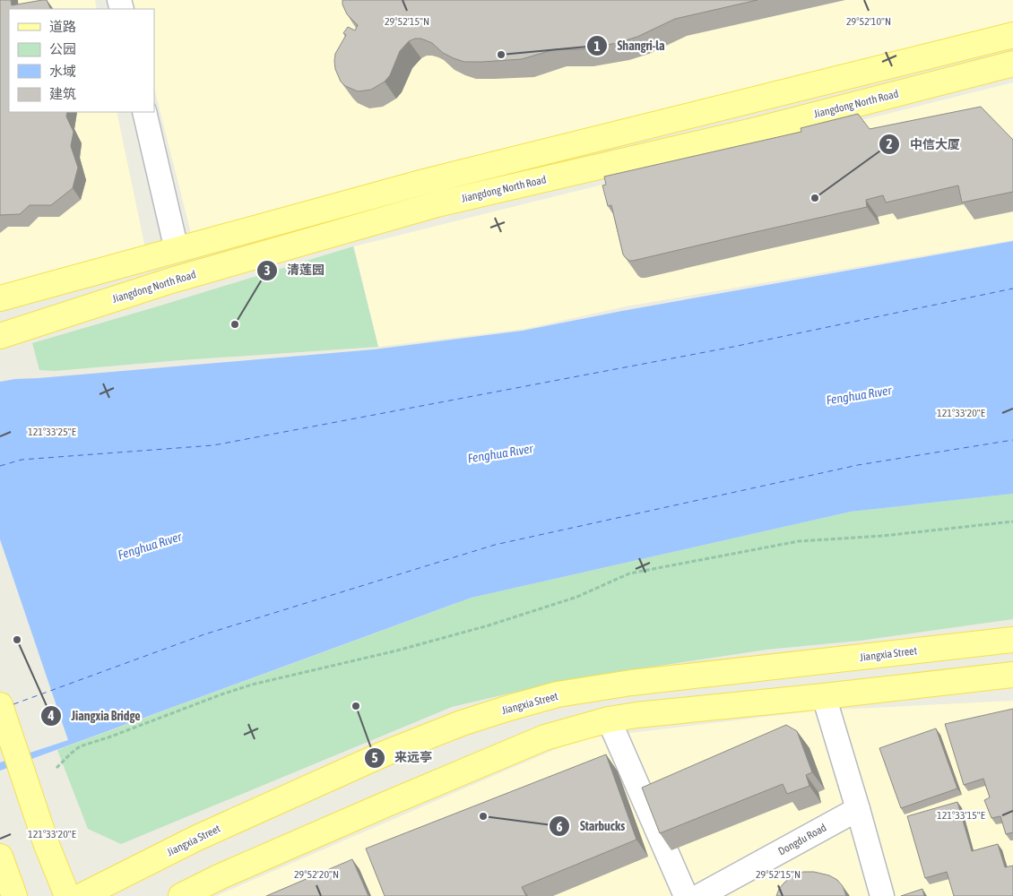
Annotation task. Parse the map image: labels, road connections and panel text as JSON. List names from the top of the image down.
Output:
{
  "streets": {
    "main road": ["Jiangdong North Road", "Jiangxia Street"],
    "street": ["Dongdu Road"]
  },
  "water": ["Fenghua Rıver"],
  "places": [
    "Shangri-la",
    "中信大厦",
    "清莲园",
    "Jiangxia Bridge",
    "来远亭",
    "Starbucks"
  ],
  "legend": [
    "道路",
    "公园",
    "水域",
    "建筑"
  ],
  "coordinates": [
    "29°52'15\"N",
    "29°52'10\"N",
    "121°33'20\"E",
    "121°33'25\"E",
    "121°33'15\"E",
    "29°52'20\"N"
  ]
}
